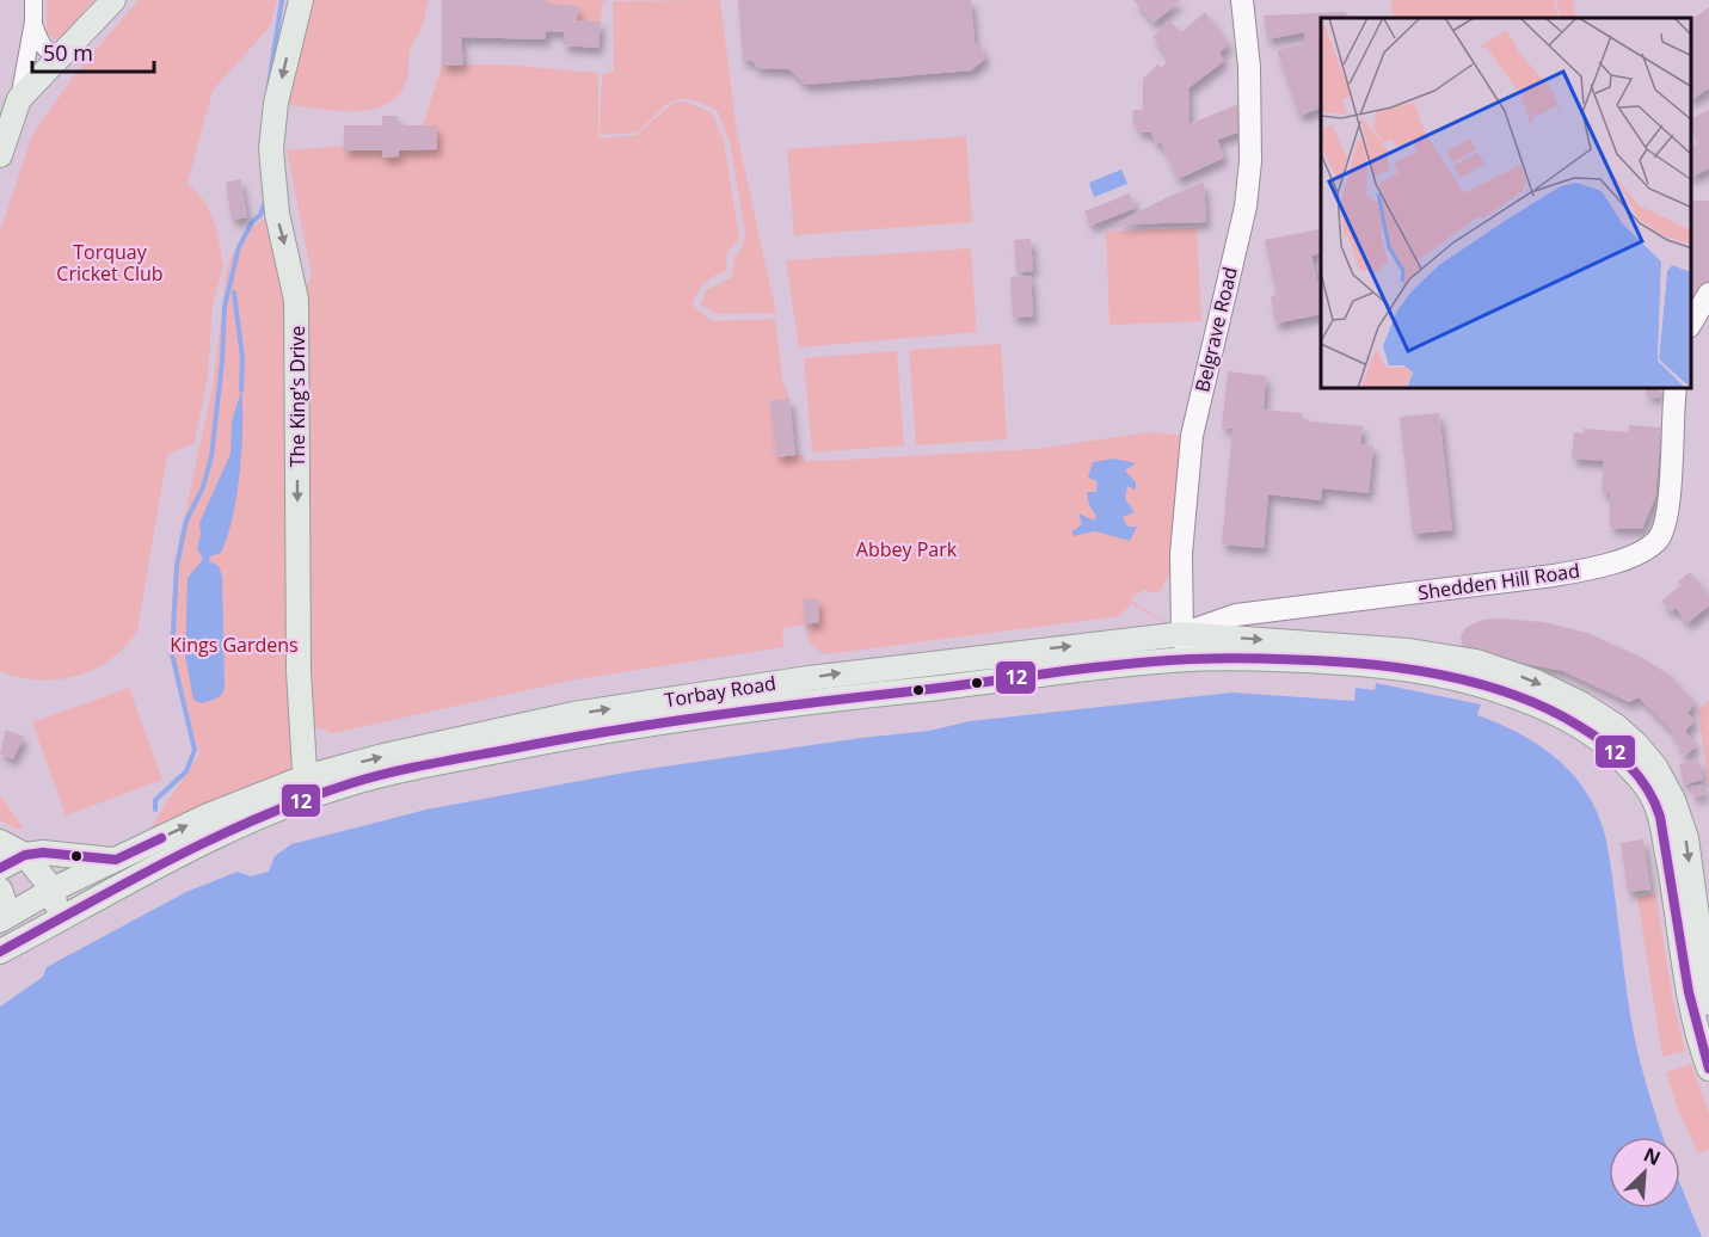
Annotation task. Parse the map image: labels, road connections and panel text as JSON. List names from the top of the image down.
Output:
{
  "streets": {
    "main road": ["The King's Drive", "Torbay Road"],
    "street": ["Belgrave Road", "Shedden Hill Road"]
  },
  "crossings": [
    ["Belgrave Road", "Shedden Hill Road"],
    ["Belgrave Road", "Torbay Road"],
    ["The King's Drive", "Torbay Road"],
    ["Shedden Hill Road", "Torbay Road"]
  ],
  "one_way": ["The King's Drive"],
  "parks": ["Torquay Cricket Club", "Abbey Park", "Kings Gardens"],
  "lines": ["transit line 12"],
  "scale_bar": "50 m",
  "north": "top right"
}
